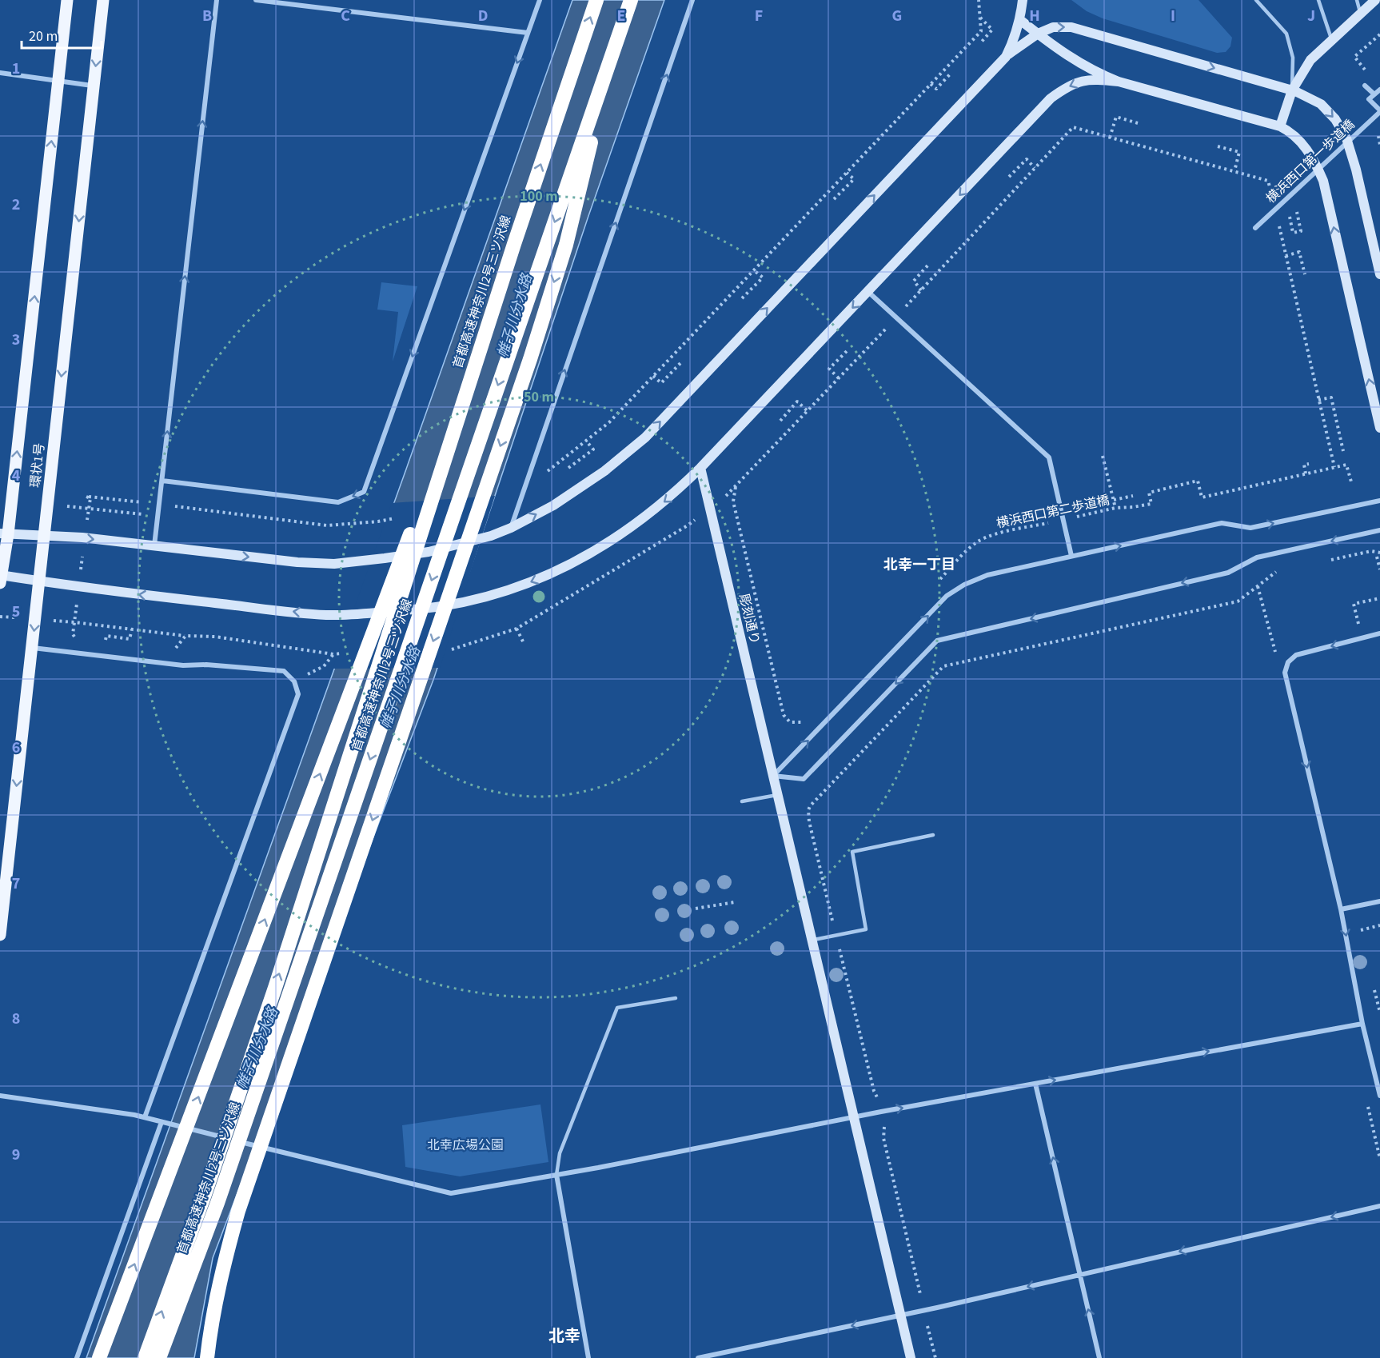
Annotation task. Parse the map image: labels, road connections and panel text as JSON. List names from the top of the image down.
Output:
{
  "streets": {
    "highway": ["首都高速神奈川2号三ツ沢線"],
    "main road": ["環状1号"],
    "street": ["横浜西口第一歩道橋", "彫刻通り"],
    "path": ["横浜西口第二歩道橋"]
  },
  "districts": ["北幸一丁目", "北幸"],
  "water": ["帷子川分水路"],
  "parks": ["北幸広場公園"],
  "scale_bar": "20 m",
  "grid": {
    "columns": [
      "B",
      "C",
      "D",
      "E",
      "F",
      "G",
      "H",
      "I",
      "J"
    ],
    "rows": [
      "1",
      "2",
      "3",
      "4",
      "5",
      "6",
      "7",
      "8",
      "9"
    ]
  },
  "rings": ["100 m", "50 m"]
}
